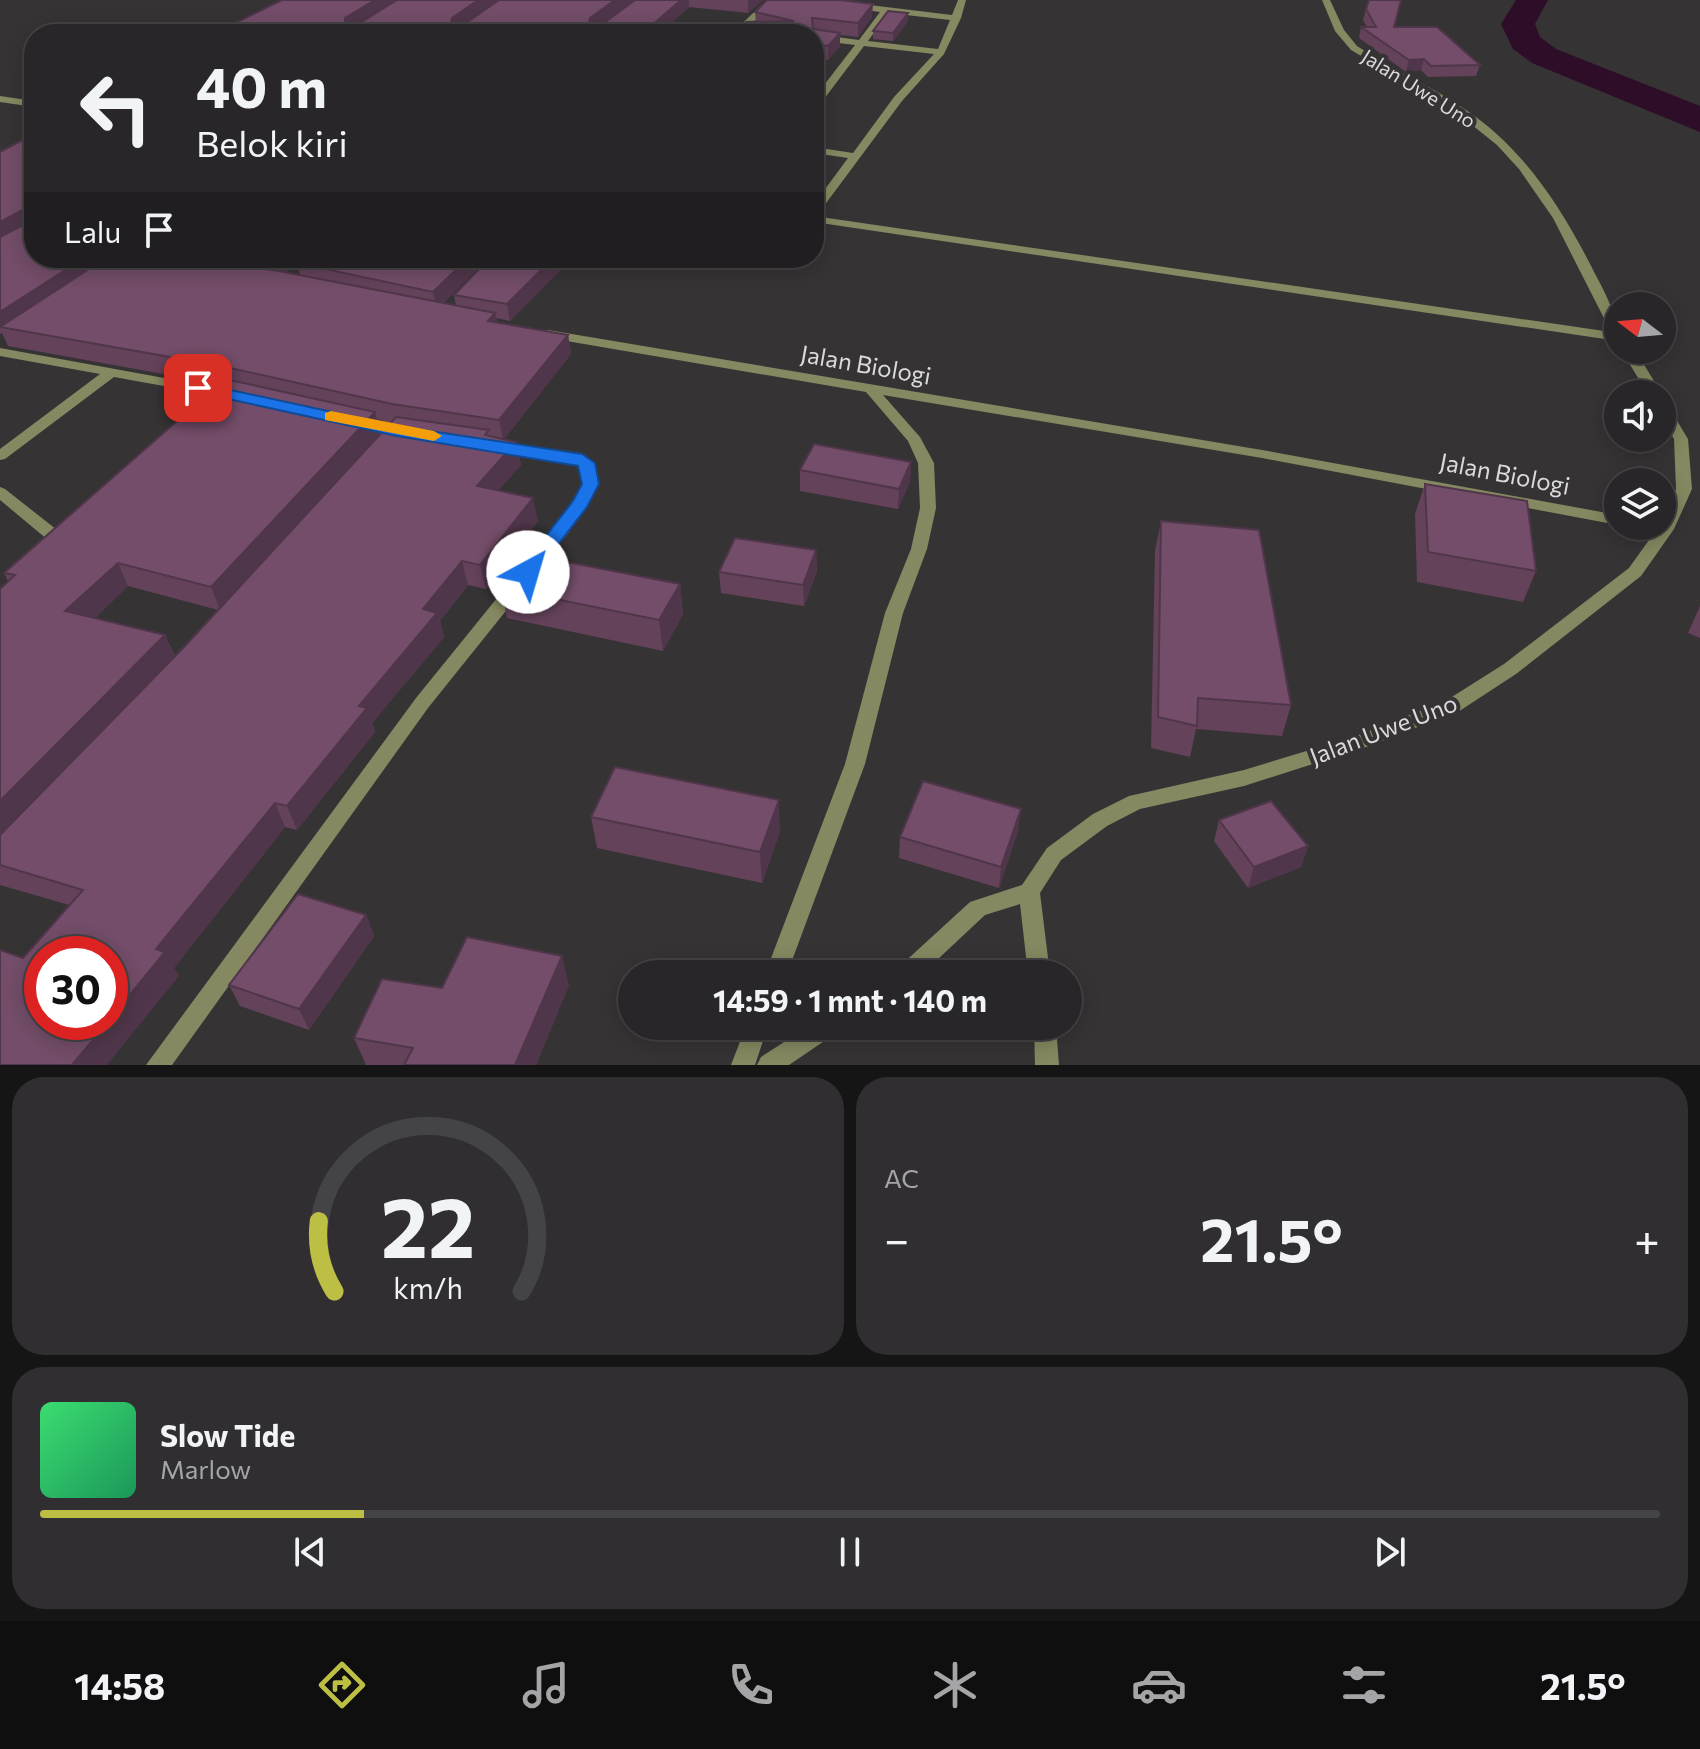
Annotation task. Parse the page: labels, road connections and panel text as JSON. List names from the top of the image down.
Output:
{
  "streets": {
    "street": ["Jalan Uwe Uno", "Jalan Biologi"]
  },
  "north": "left",
  "page": {
    "turn": ["40 m", "Belok kiri"],
    "then": "Lalu",
    "limit": "30",
    "trip": "14:59 · 1 mnt · 140 m",
    "tile": "AC",
    "heat": ["−", "21.5°", "+"],
    "song": ["Slow Tide", "Marlow"],
    "tabs": ["14:58", "21.5°"],
    "gauge": ["22", "km/h"]
  }
}
